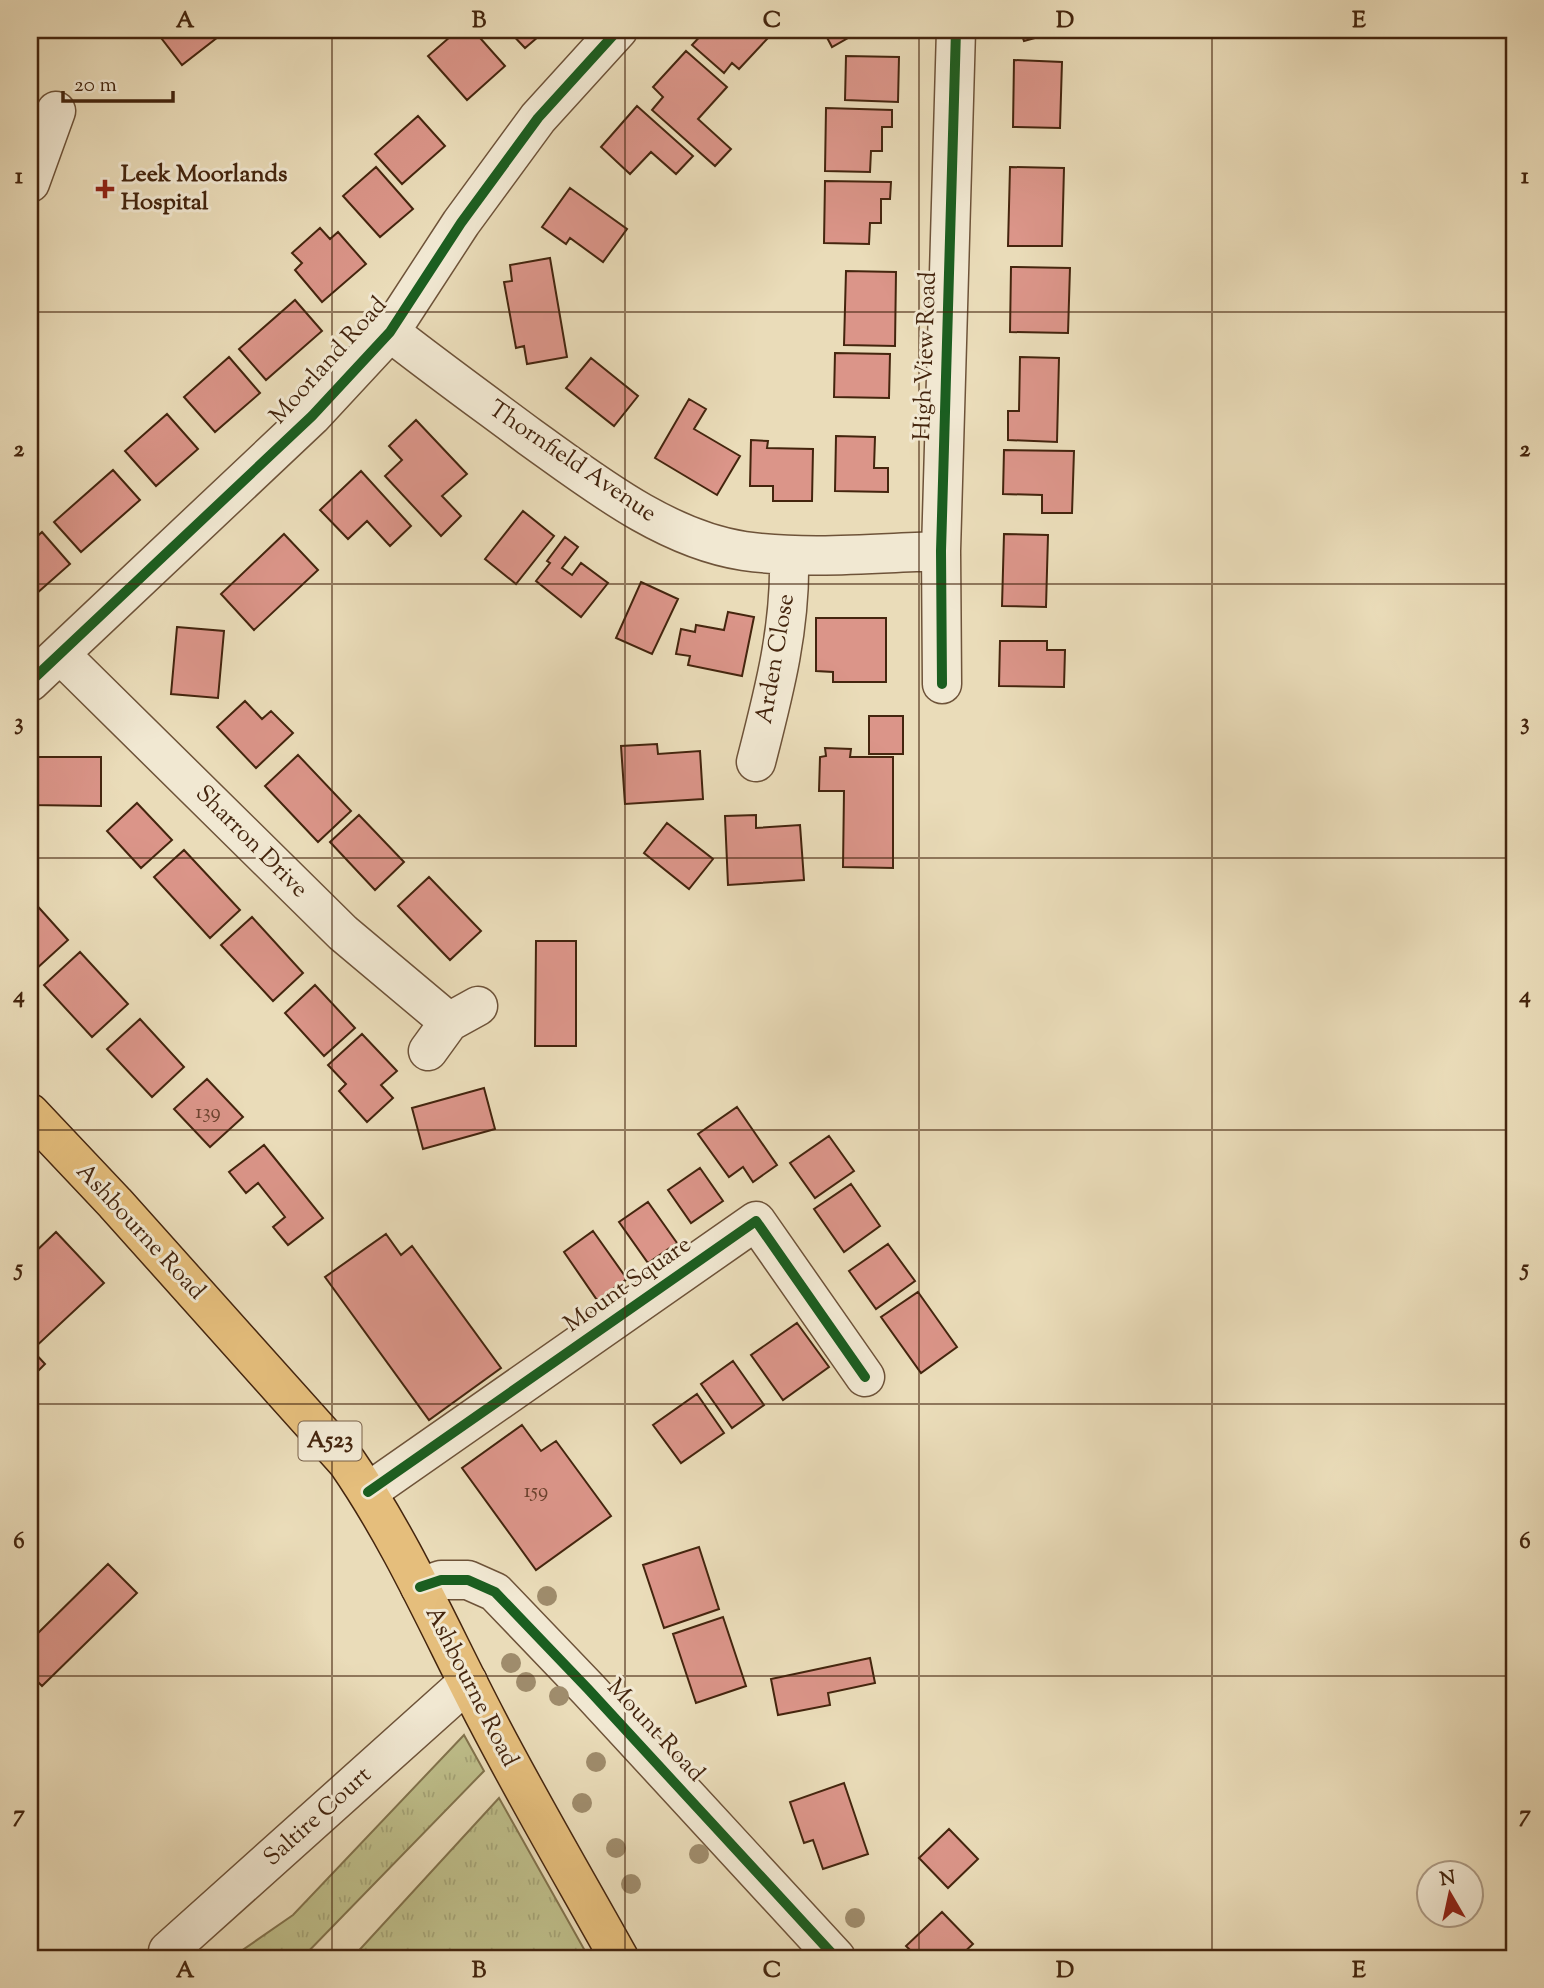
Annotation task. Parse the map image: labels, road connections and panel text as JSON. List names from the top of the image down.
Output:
{
  "streets": {
    "highway": ["Ashbourne Road", "A523"],
    "street": [
      "High View Road",
      "Moorland Road",
      "Thornfield Avenue",
      "Arden Close",
      "Sharron Drive",
      "Mount Square",
      "Mount Road",
      "Saltire Court"
    ]
  },
  "crossings": [
    ["High View Road", "Thornfield Avenue"],
    ["Moorland Road", "Thornfield Avenue"],
    ["Moorland Road", "Sharron Drive"],
    ["Thornfield Avenue", "Arden Close"],
    ["Ashbourne Road", "Mount Square"],
    ["Ashbourne Road", "Mount Road"],
    ["Ashbourne Road", "Saltire Court"]
  ],
  "places": {
    "health": ["Leek Moorlands Hospital"]
  },
  "house_numbers": ["139", "159"],
  "scale_bar": "20 m",
  "north": "top",
  "grid": {
    "columns": [
      "A",
      "B",
      "C",
      "D",
      "E"
    ],
    "rows": [
      "1",
      "2",
      "3",
      "4",
      "5",
      "6",
      "7"
    ]
  }
}
